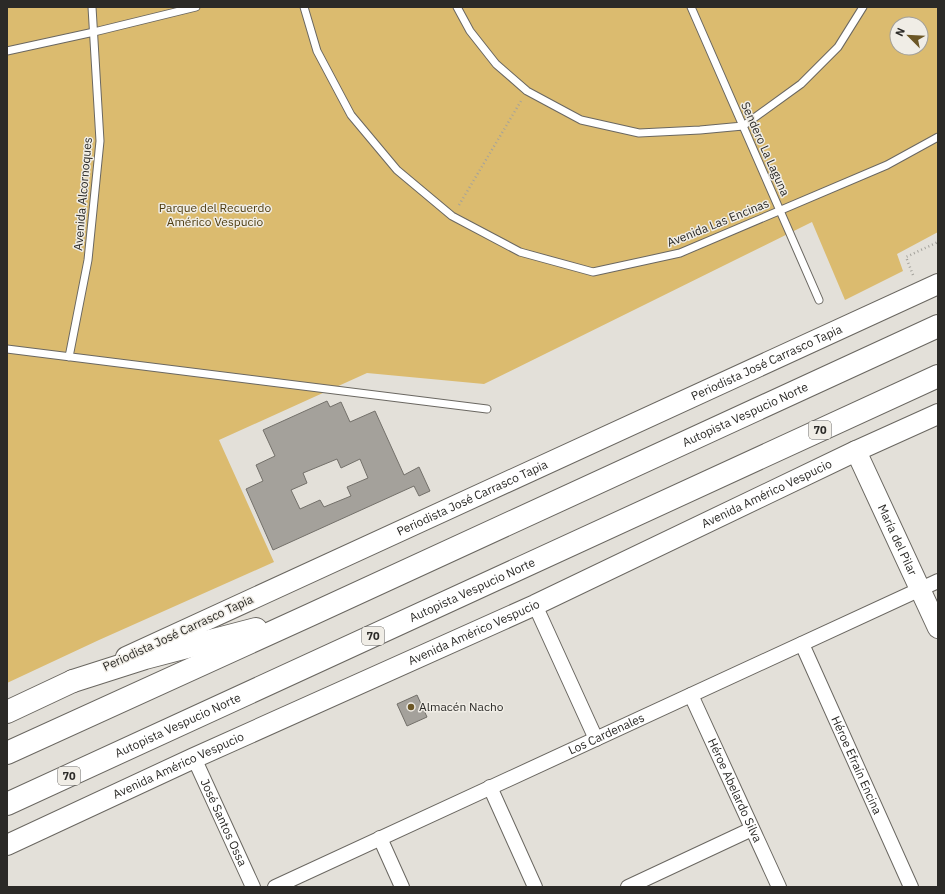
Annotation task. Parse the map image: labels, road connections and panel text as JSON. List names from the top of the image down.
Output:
{
  "streets": {
    "main road": [
      "Periodista José Carrasco Tapia",
      "Autopista Vespucio Norte",
      "70",
      "Avenida Américo Vespucio",
      "María del Pilar"
    ],
    "street": [
      "Los Cardenales",
      "Héroe Efraín Encina",
      "Héroe Abelardo Silva",
      "José Santos Ossa"
    ],
    "lane": ["Sendero La Laguna", "Avenida Alcornoques", "Avenida Las Encinas"]
  },
  "crossings": [
    ["Sendero La Laguna", "Avenida Las Encinas"],
    ["Avenida Américo Vespucio", "María del Pilar"],
    ["Avenida Américo Vespucio", "José Santos Ossa"],
    ["María del Pilar", "Los Cardenales"],
    ["Los Cardenales", "Héroe Efraín Encina"],
    ["Los Cardenales", "Héroe Abelardo Silva"]
  ],
  "parks": ["Parque del Recuerdo Américo Vespucio"],
  "places": ["Almacén Nacho"],
  "north": "top left"
}
